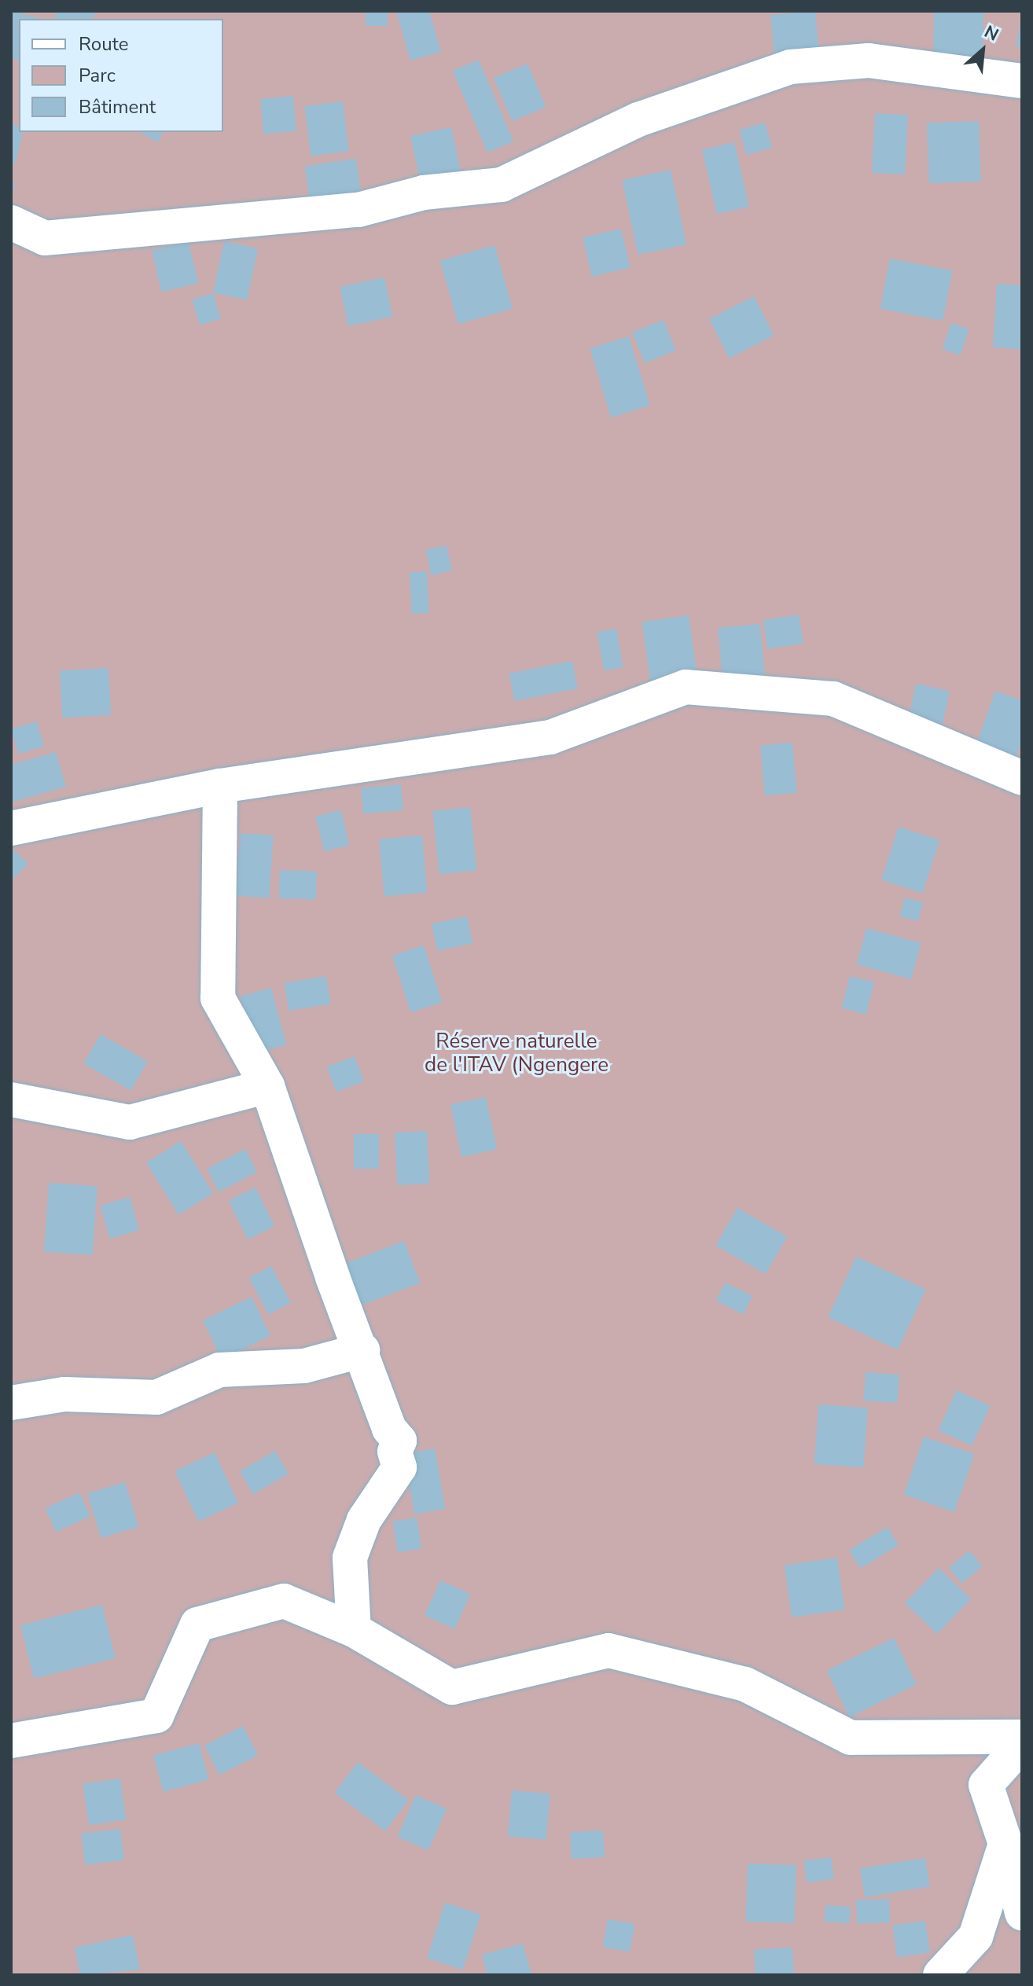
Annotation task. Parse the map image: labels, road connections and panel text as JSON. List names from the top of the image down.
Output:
{
  "parks": ["Réserve naturelle de l'ITAV (Ngengere"],
  "legend": ["Route", "Parc", "Bâtiment"],
  "north": "top right"
}
